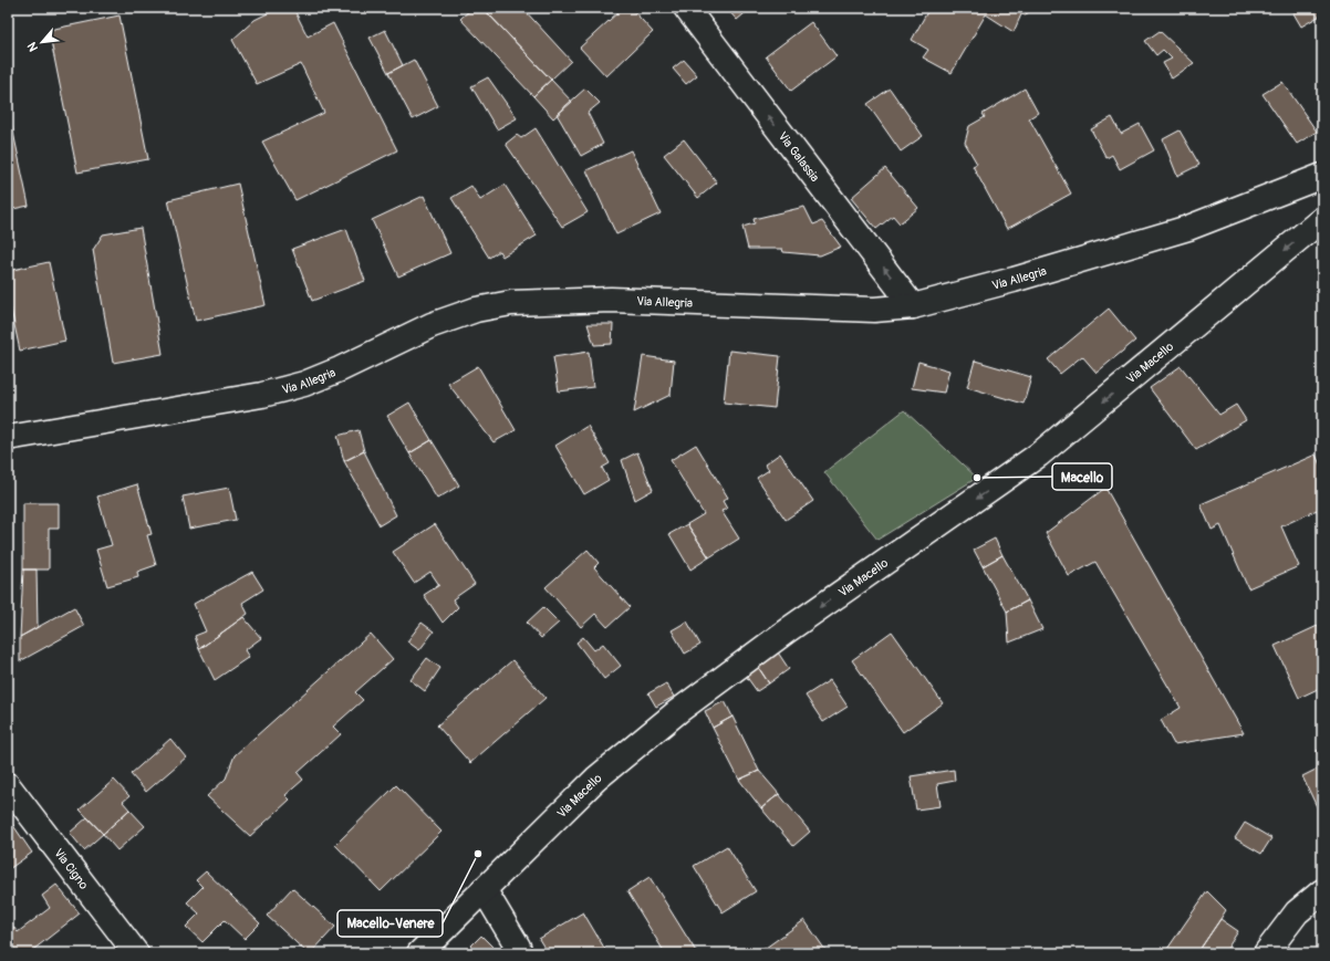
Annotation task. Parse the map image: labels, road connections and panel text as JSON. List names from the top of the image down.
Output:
{
  "streets": {
    "street": [
      "Via Galassia",
      "Via Allegria",
      "Via Macello",
      "Via Cigno"
    ]
  },
  "crossings": [
    ["Via Galassia", "Via Allegria"]
  ],
  "one_way": ["Via Galassia", "Via Macello"],
  "places": ["Macello", "Macello-Venere"],
  "north": "bottom left"
}
